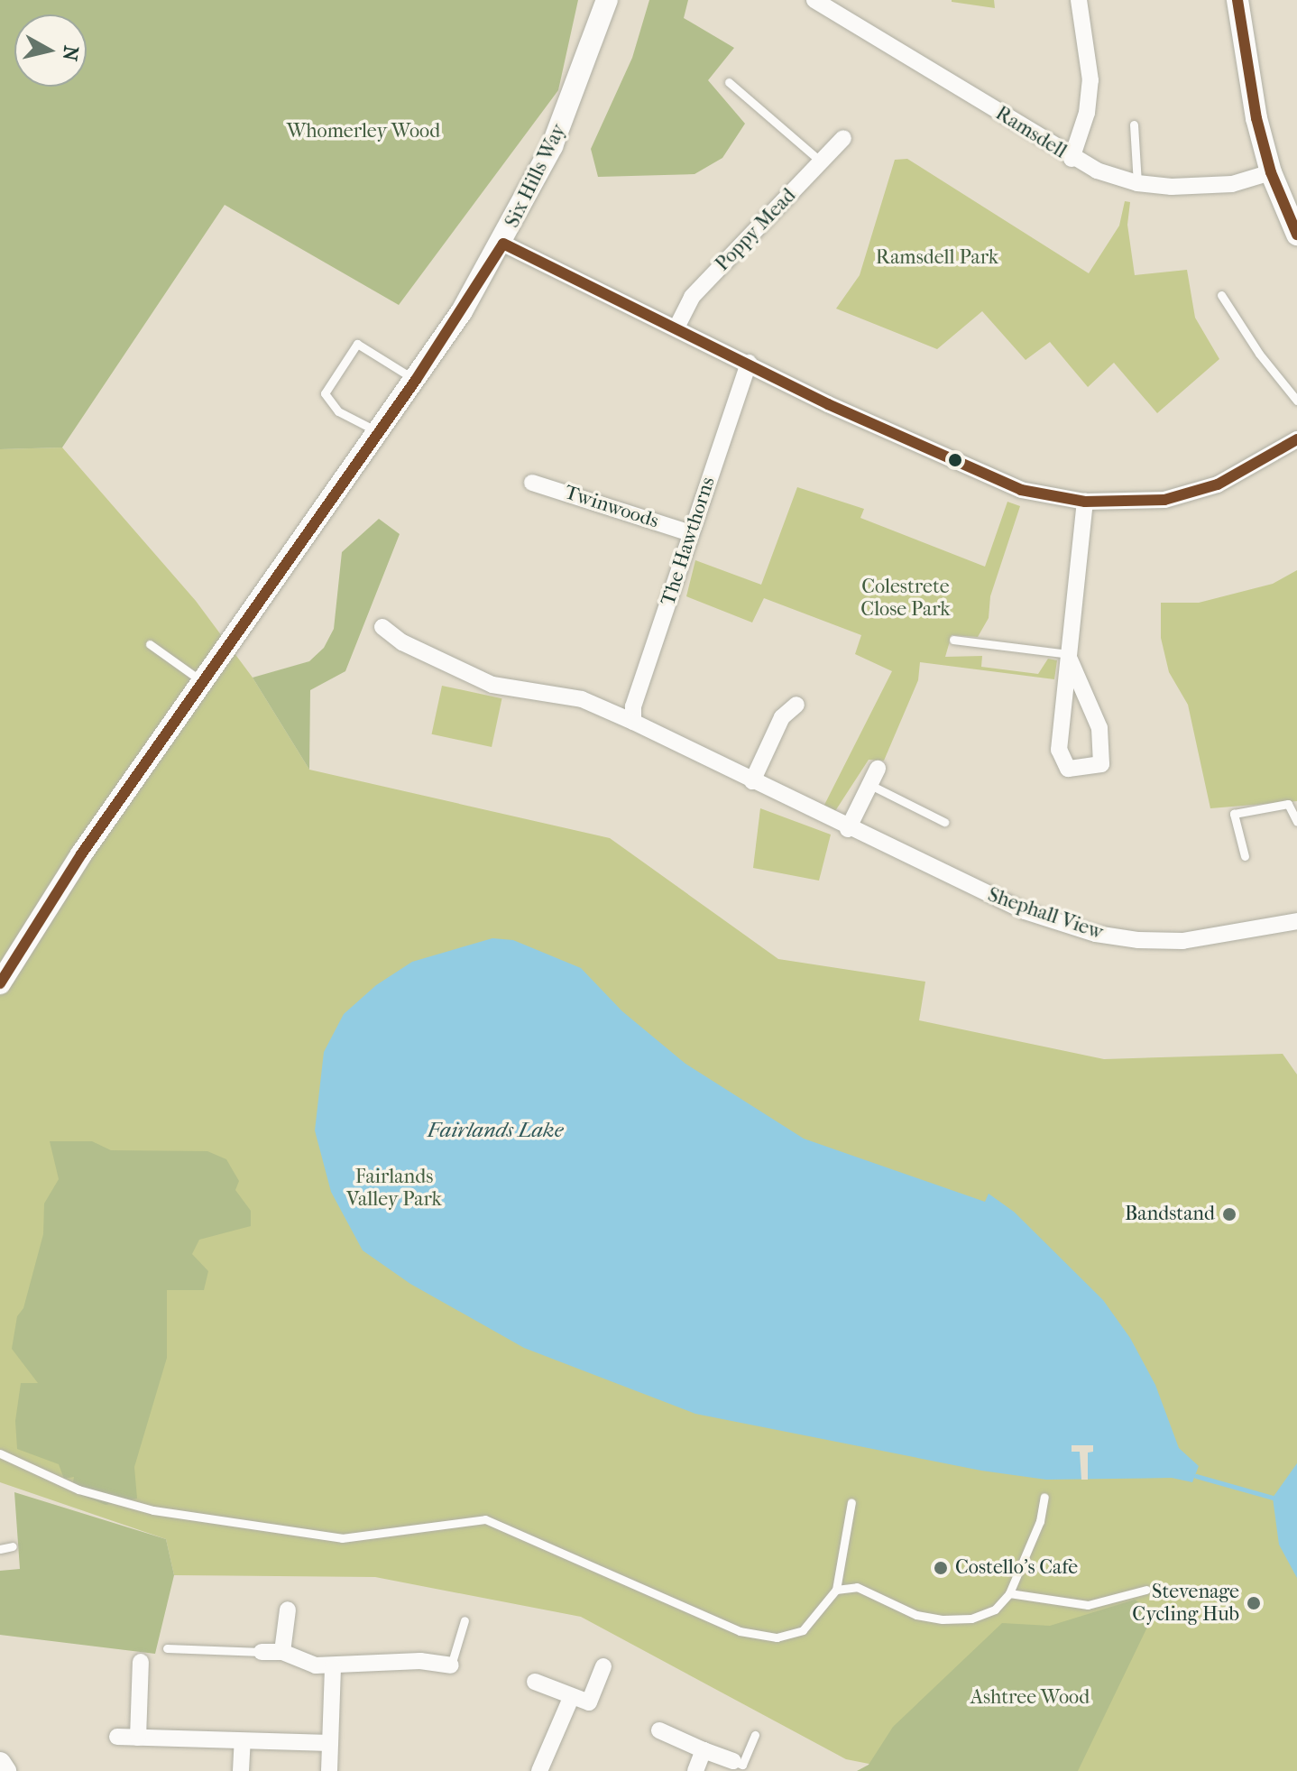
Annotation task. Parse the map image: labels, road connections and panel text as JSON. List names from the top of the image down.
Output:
{
  "streets": {
    "street": [
      "Ramsdell",
      "Six Hills Way",
      "Poppy Mead",
      "Twinwoods",
      "The Hawthorns",
      "Shephall View"
    ]
  },
  "crossings": [
    ["Twinwoods", "The Hawthorns"],
    ["The Hawthorns", "Shephall View"]
  ],
  "water": ["Fairlands Lake"],
  "parks": [
    "Whomerley Wood",
    "Ramsdell Park",
    "Colestrete Close Park",
    "Fairlands Valley Park",
    "Ashtree Wood"
  ],
  "places": ["Bandstand", "Costello's Cafe", "Stevenage Cycling Hub"],
  "north": "right"
}
